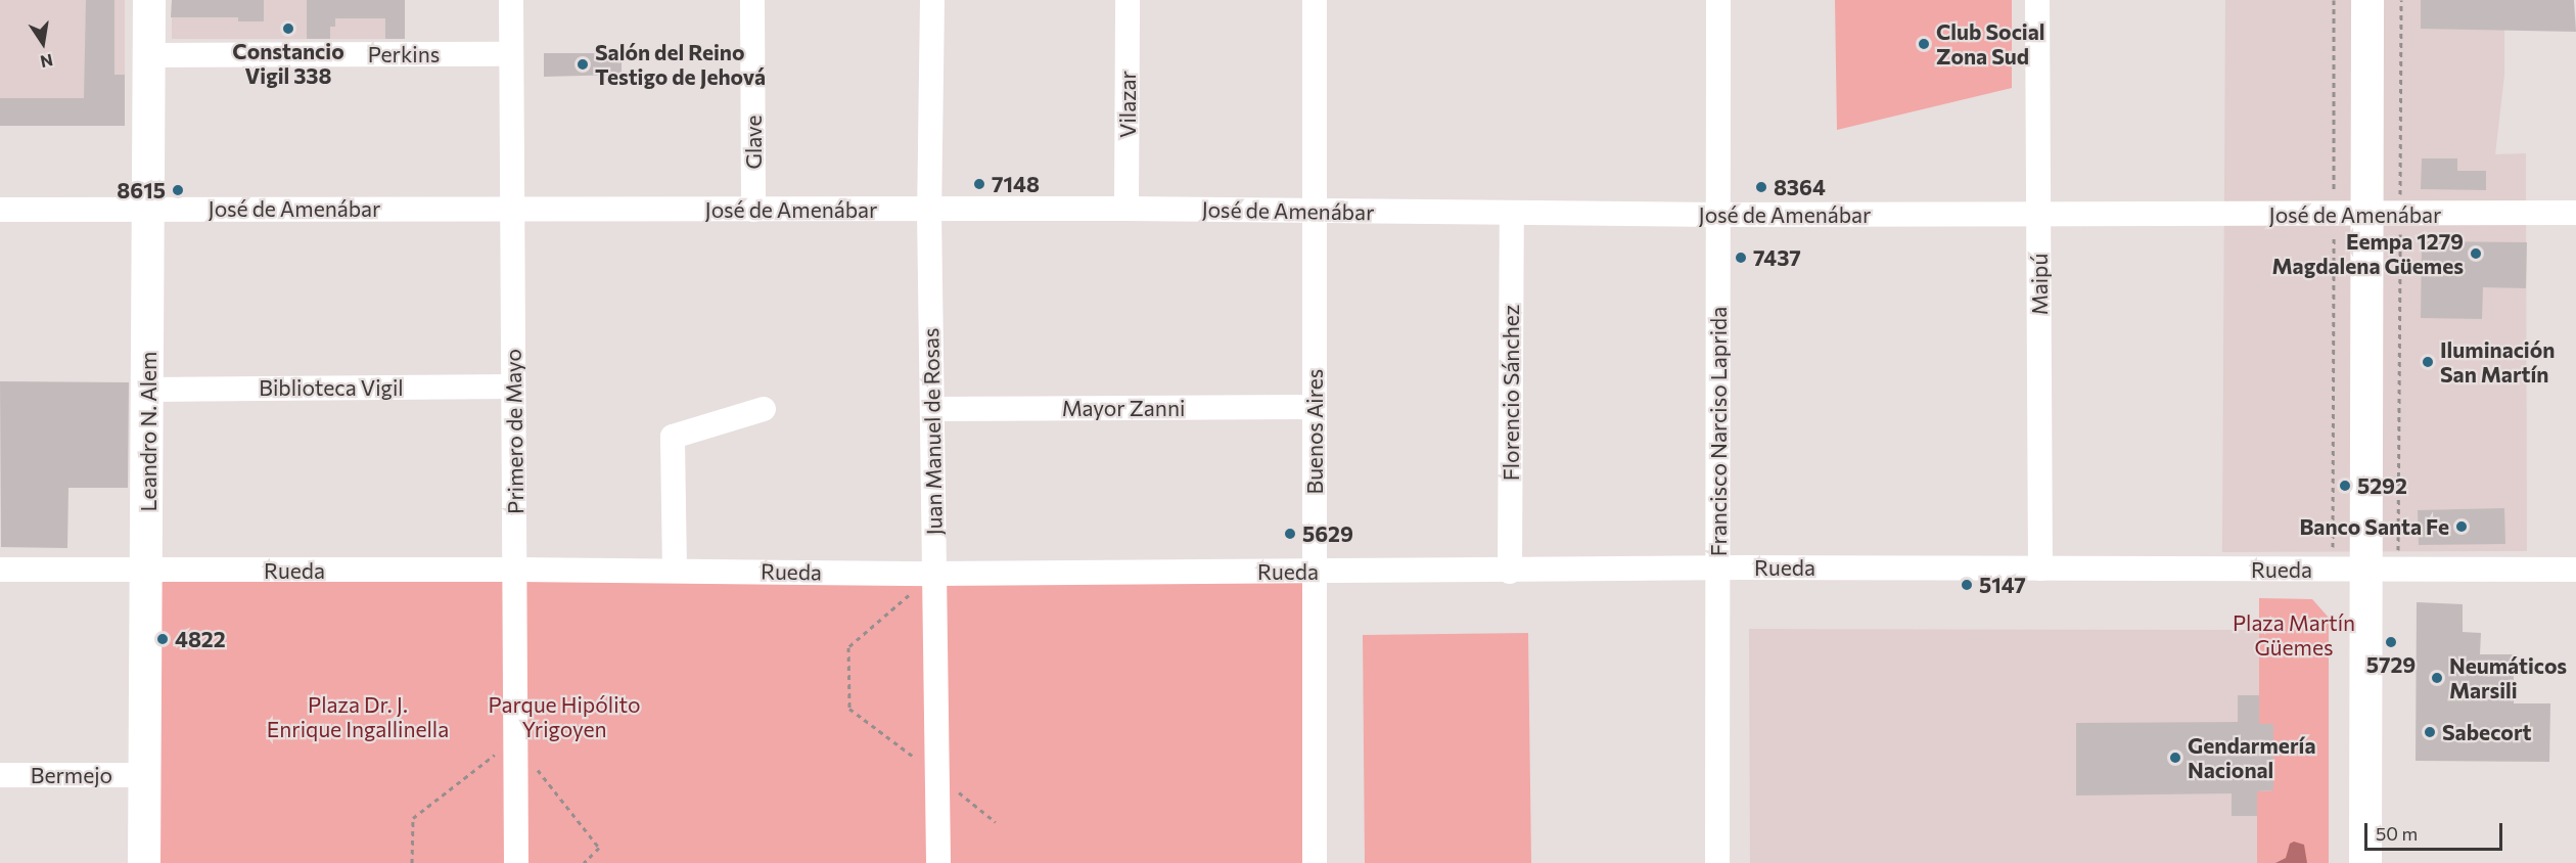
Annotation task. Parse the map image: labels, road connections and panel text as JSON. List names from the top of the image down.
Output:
{
  "streets": {
    "main road": ["Leandro N. Alem"],
    "street": [
      "Perkins",
      "Vilazar",
      "Glave",
      "José de Amenábar",
      "Maipú",
      "Biblioteca Vigil",
      "Florencio Sánchez",
      "Mayor Zanni",
      "Primero de Mayo",
      "Juan Manuel de Rosas",
      "Buenos Aires",
      "Francisco Narciso Laprida",
      "Rueda",
      "Bermejo"
    ]
  },
  "crossings": [
    ["Perkins", "Leandro N. Alem"],
    ["Perkins", "Primero de Mayo"],
    ["Vilazar", "José de Amenábar"],
    ["Glave", "José de Amenábar"],
    ["José de Amenábar", "Maipú"],
    ["José de Amenábar", "Florencio Sánchez"],
    ["José de Amenábar", "Leandro N. Alem"],
    ["José de Amenábar", "Primero de Mayo"],
    ["José de Amenábar", "Juan Manuel de Rosas"],
    ["José de Amenábar", "Buenos Aires"],
    ["José de Amenábar", "Francisco Narciso Laprida"],
    ["Maipú", "Rueda"],
    ["Biblioteca Vigil", "Leandro N. Alem"],
    ["Biblioteca Vigil", "Primero de Mayo"],
    ["Florencio Sánchez", "Rueda"],
    ["Mayor Zanni", "Juan Manuel de Rosas"],
    ["Mayor Zanni", "Buenos Aires"],
    ["Leandro N. Alem", "Rueda"],
    ["Leandro N. Alem", "Bermejo"],
    ["Primero de Mayo", "Rueda"],
    ["Juan Manuel de Rosas", "Rueda"],
    ["Buenos Aires", "Rueda"],
    ["Francisco Narciso Laprida", "Rueda"]
  ],
  "parks": ["Plaza Martín Güemes", "Plaza Dr. J. Enrique Ingallinella", "Parque Hipólito Yrigoyen"],
  "places": [
    "Constancio Vigil 338",
    "Club Social Zona Sud",
    "Salón del Reino Testigo de Jehová",
    "7148",
    "8364",
    "8615",
    "Eempa 1279 Magdalena Güemes",
    "7437",
    "Iluminación San Martín",
    "5292",
    "Banco Santa Fe",
    "5629",
    "5147",
    "4822",
    "5729",
    "Neumáticos Marsili",
    "Sabecort",
    "Gendarmería Nacional"
  ],
  "scale_bar": "50 m",
  "north": "bottom"
}
